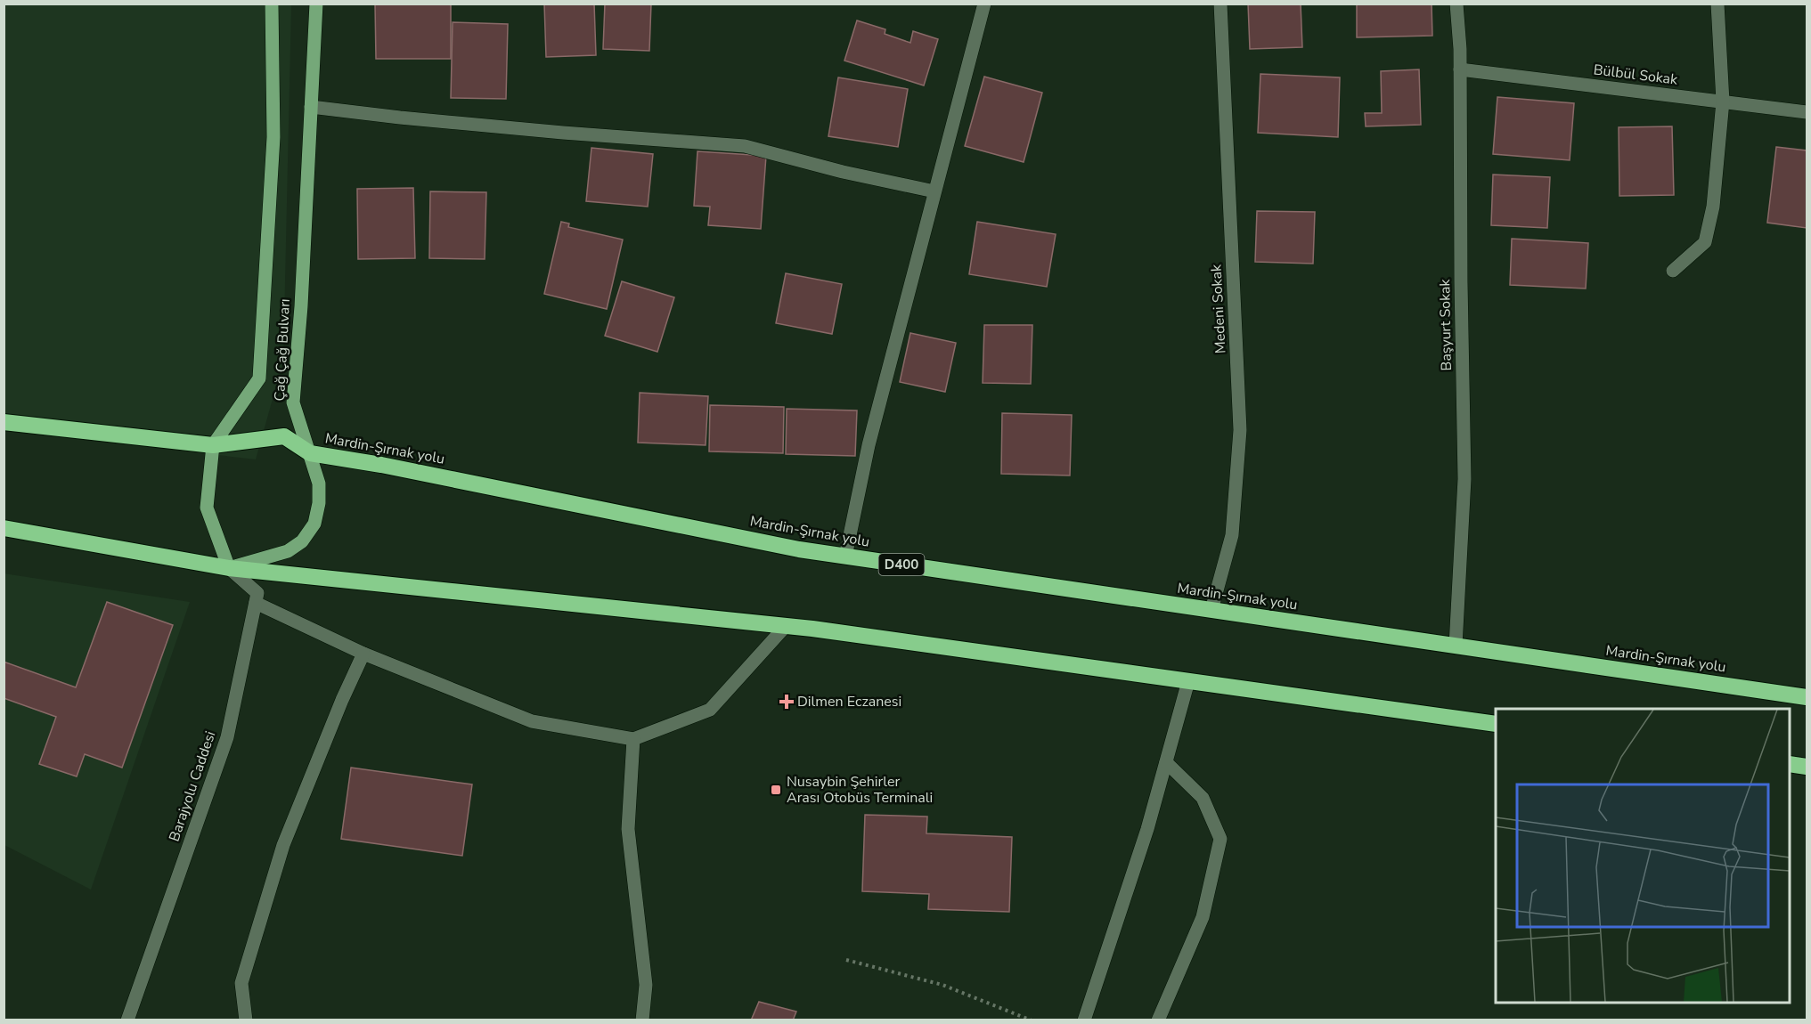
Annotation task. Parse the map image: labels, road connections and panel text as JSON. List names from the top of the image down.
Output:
{
  "streets": {
    "highway": ["Mardin-Şırnak yolu", "D400"],
    "main road": ["Çağ Çağ Bulvarı"],
    "street": [
      "Bülbül Sokak",
      "Medeni Sokak",
      "Başyurt Sokak",
      "Barajyolu Caddesi"
    ]
  },
  "crossings": [
    ["Bülbül Sokak", "Başyurt Sokak"],
    ["Medeni Sokak", "Mardin-Şırnak yolu"],
    ["Başyurt Sokak", "Mardin-Şırnak yolu"],
    ["Çağ Çağ Bulvarı", "Mardin-Şırnak yolu"]
  ],
  "places": {
    "health": ["Dilmen Eczanesi"],
    "transit": ["Nusaybin Şehirler Arası Otobüs Terminali"]
  }
}
